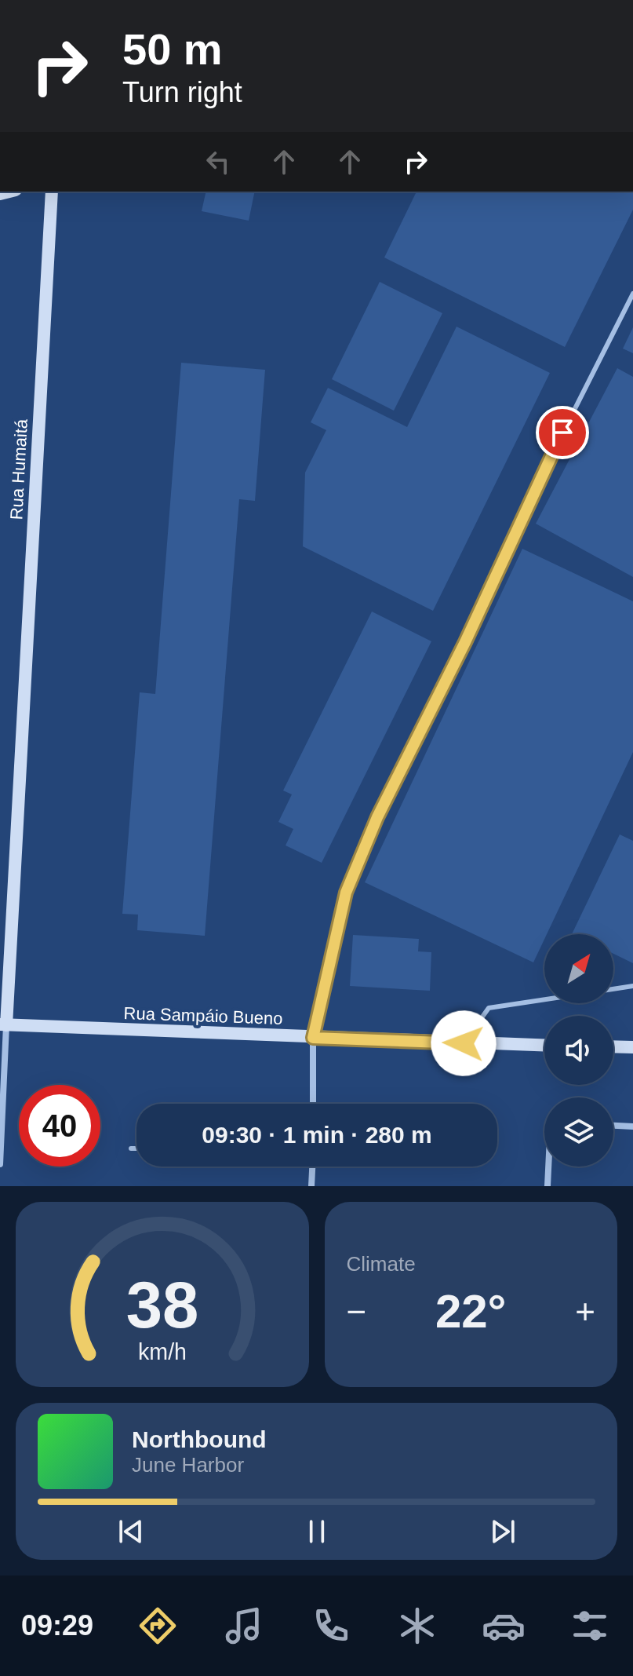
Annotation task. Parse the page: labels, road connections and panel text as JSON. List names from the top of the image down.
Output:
{
  "streets": {
    "street": ["Rua Humaitá", "Rua Sampáio Bueno"]
  },
  "crossings": [
    ["Rua Humaitá", "Rua Sampáio Bueno"]
  ],
  "north": "top right",
  "page": {
    "turn": ["50 m", "Turn right"],
    "limit": "40",
    "trip": "09:30 · 1 min · 280 m",
    "tile": "Climate",
    "heat": ["−", "22°", "+"],
    "song": ["Northbound", "June Harbor"],
    "tabs": "09:29",
    "gauge": ["38", "km/h"]
  }
}
